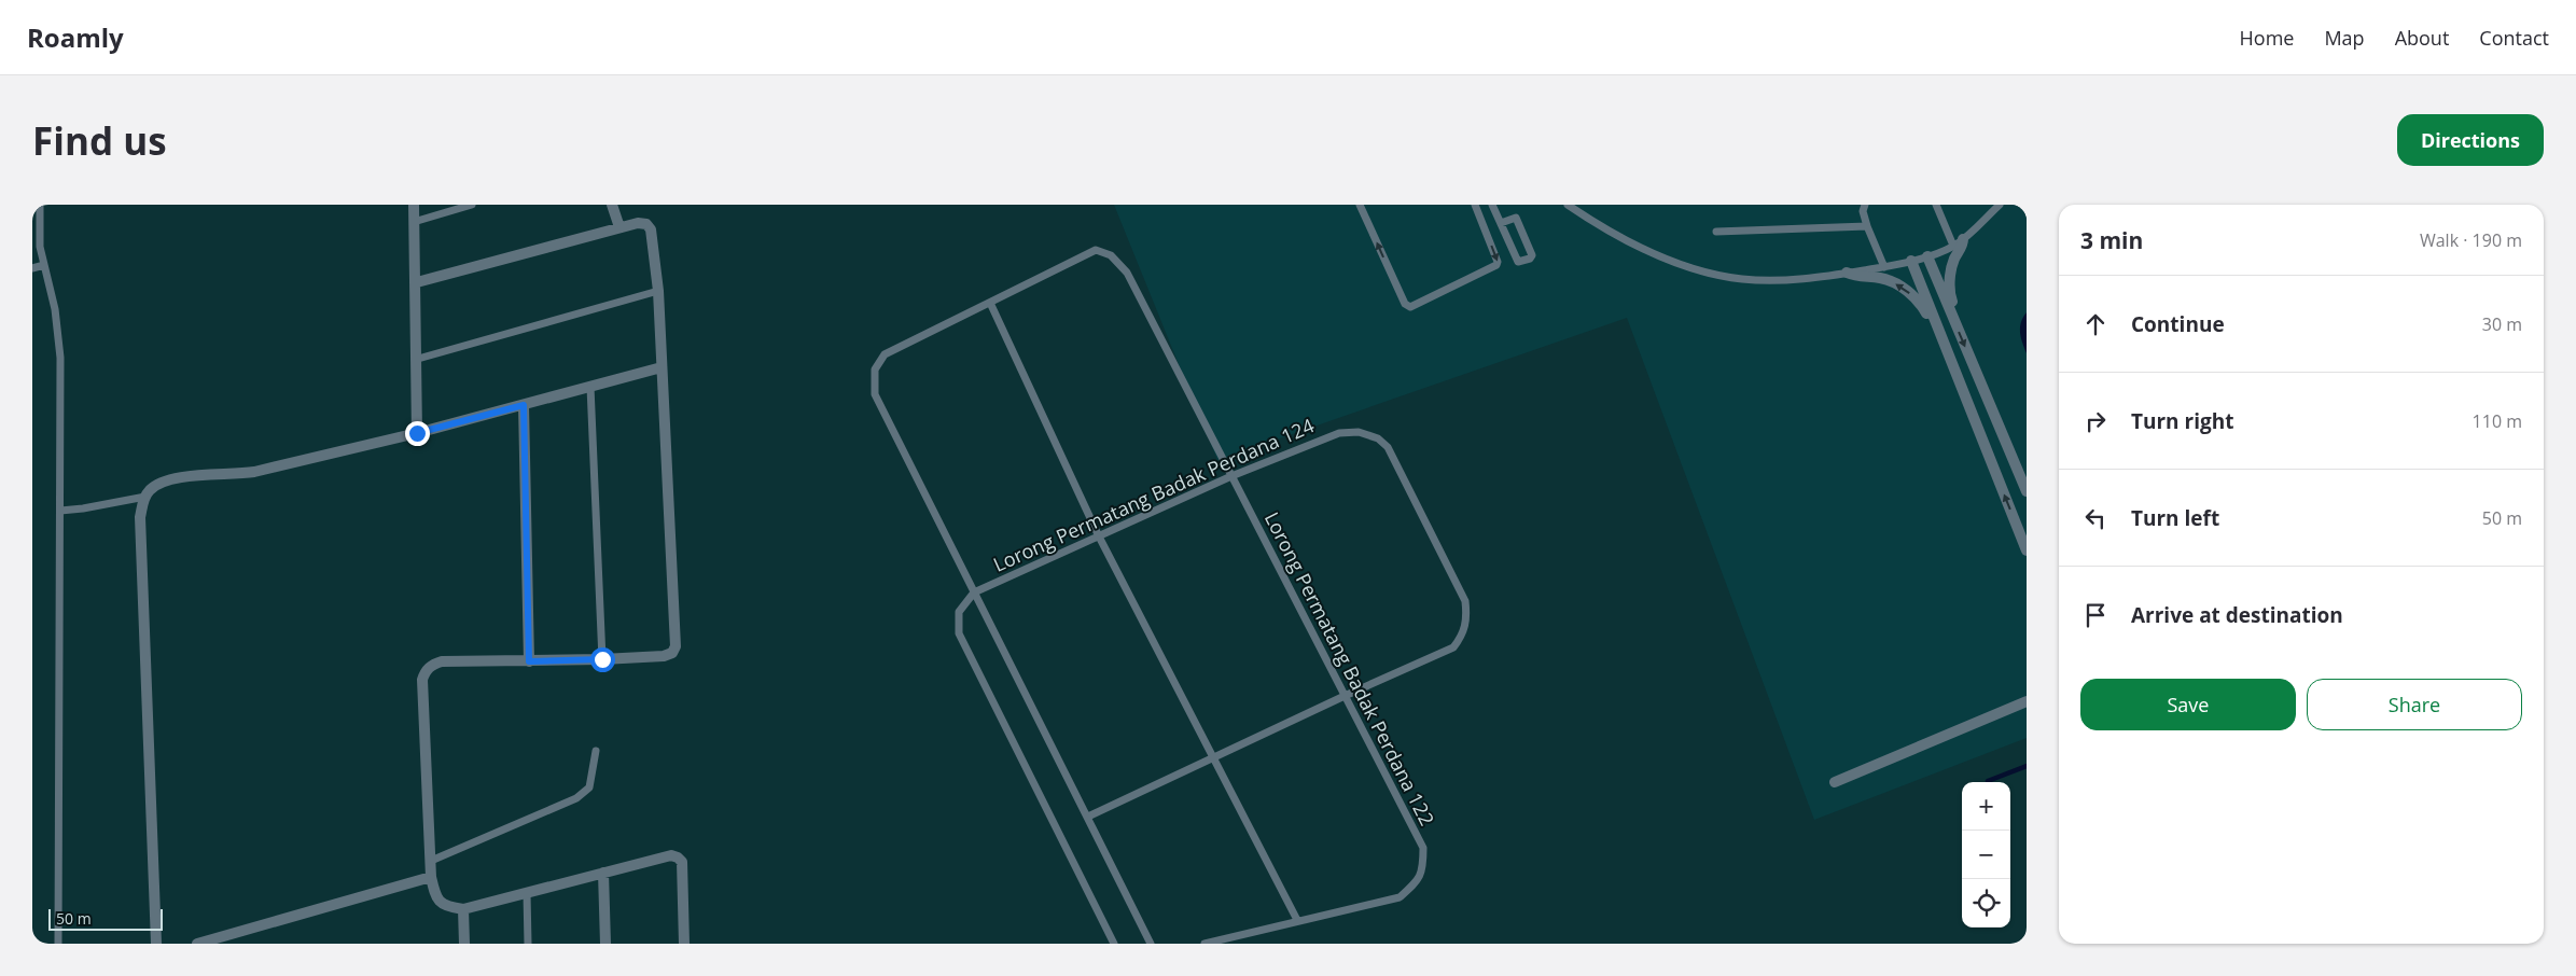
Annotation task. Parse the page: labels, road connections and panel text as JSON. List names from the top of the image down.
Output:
{
  "streets": {
    "lane": ["Lorong Permatang Badak Perdana 124", "Lorong Permatang Badak Perdana 122"]
  },
  "crossings": [
    ["Lorong Permatang Badak Perdana 124", "Lorong Permatang Badak Perdana 122"]
  ],
  "scale_bar": "50 m",
  "page": {
    "header": "Roamly",
    "nav": [
      "Home",
      "Map",
      "About",
      "Contact"
    ],
    "buttons": [
      "Directions",
      ["Save", "Share"]
    ],
    "title": "Find us",
    "heading": ["3 min", "Walk · 190 m"],
    "list": [
      ["Continue", "30 m"],
      ["Turn right", "110 m"],
      ["Turn left", "50 m"],
      "Arrive at destination"
    ],
    "map_buttons": ["+", "−"],
    "scale": "50 m"
  }
}
